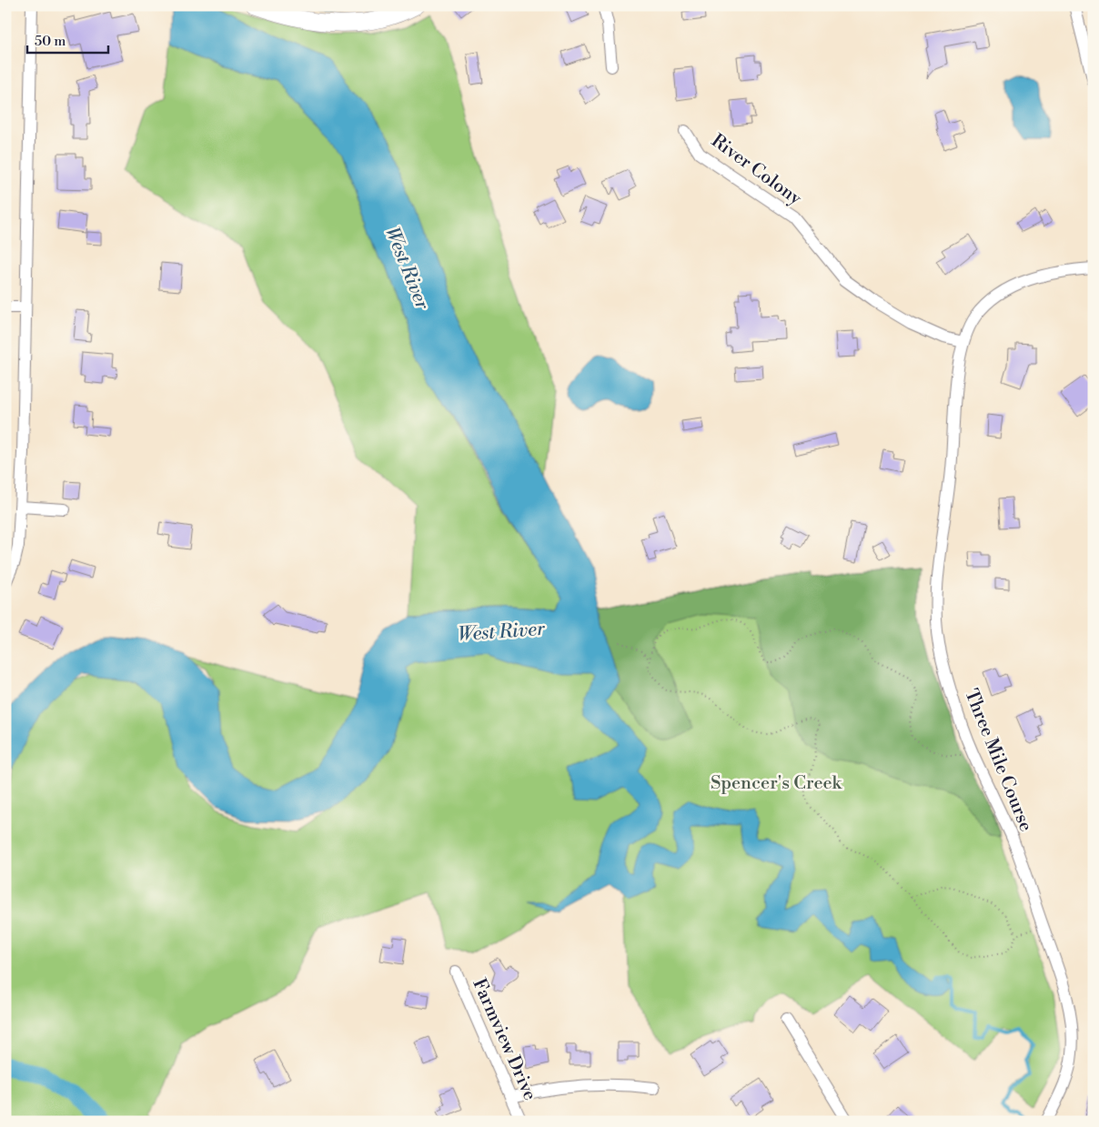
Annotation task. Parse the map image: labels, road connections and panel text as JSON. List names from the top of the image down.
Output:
{
  "streets": {
    "street": ["River Colony", "Three Mile Course", "Farmview Drive"]
  },
  "crossings": [
    ["River Colony", "Three Mile Course"]
  ],
  "water": ["West River"],
  "parks": ["Spencer's Creek"],
  "scale_bar": "50 m"
}
